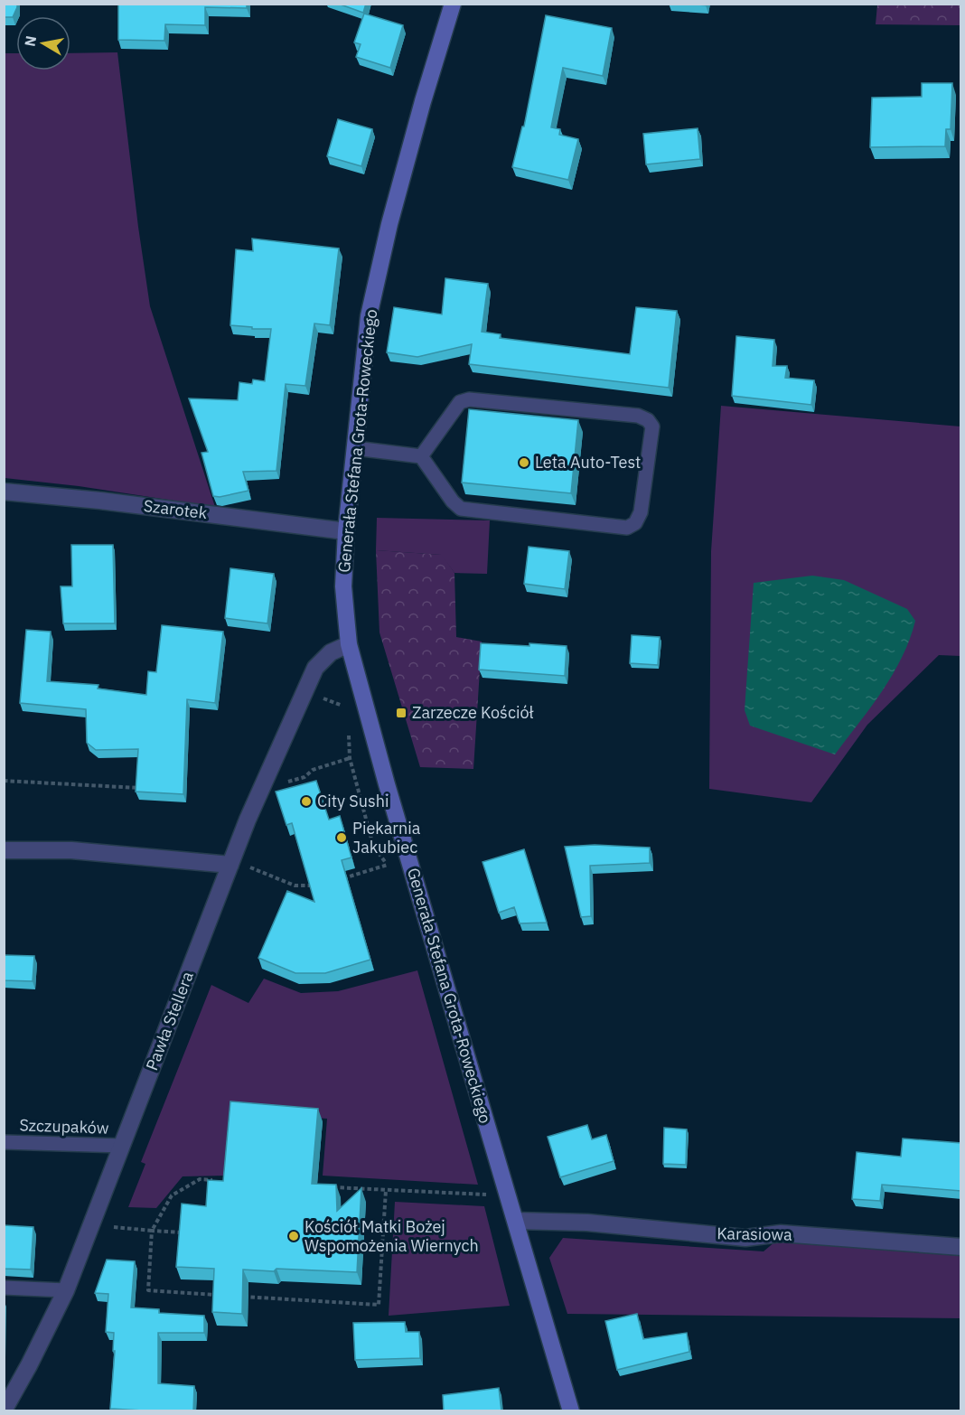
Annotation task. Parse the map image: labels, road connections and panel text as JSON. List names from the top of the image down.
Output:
{
  "streets": {
    "street": [
      "Generała Stefana Grota-Roweckiego",
      "Szarotek",
      "Pawła Stellera",
      "Karasiowa"
    ],
    "lane": ["Szczupaków"]
  },
  "crossings": [
    ["Generała Stefana Grota-Roweckiego", "Szarotek"],
    ["Generała Stefana Grota-Roweckiego", "Pawła Stellera"],
    ["Generała Stefana Grota-Roweckiego", "Karasiowa"],
    ["Pawła Stellera", "Szczupaków"]
  ],
  "places": {
    "other": [
      "Leta Auto-Test",
      "City Sushi",
      "Piekarnia Jakubiec",
      "Kościół Matki Bożej Wspomożenia Wiernych"
    ],
    "transit": ["Zarzecze Kościół"]
  },
  "north": "left"
}
